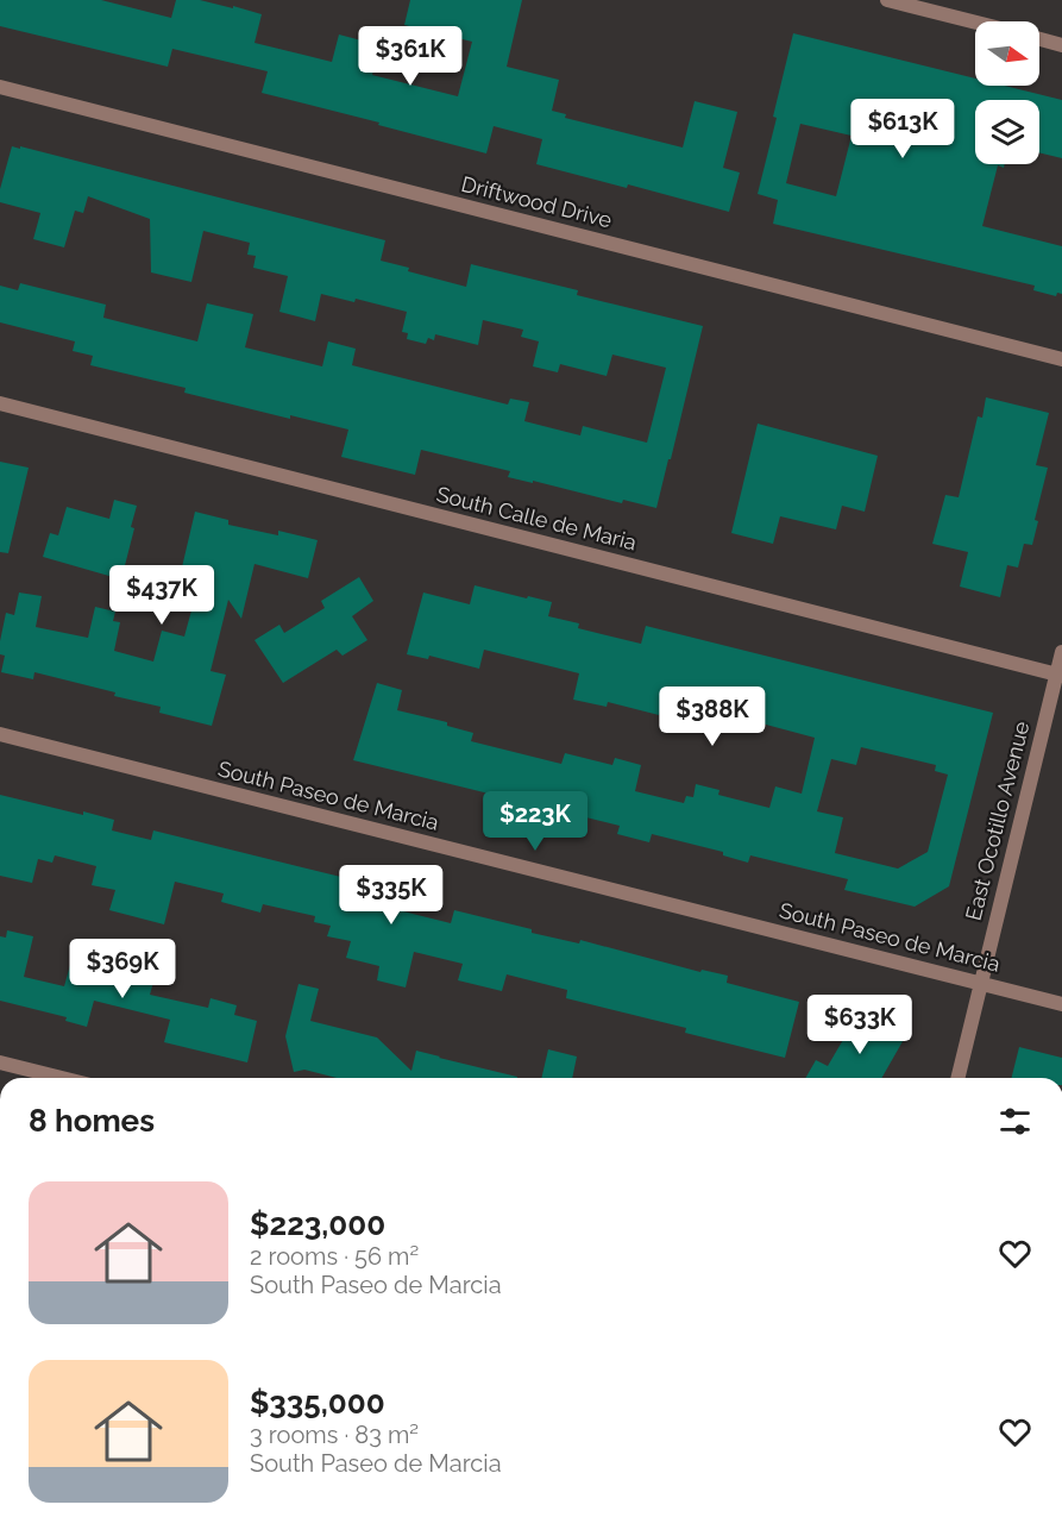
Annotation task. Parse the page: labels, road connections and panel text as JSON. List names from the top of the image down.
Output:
{
  "streets": {
    "street": [
      "Driftwood Drive",
      "South Calle de Maria",
      "South Paseo de Marcia",
      "East Ocotillo Avenue"
    ]
  },
  "crossings": [
    ["South Calle de Maria", "East Ocotillo Avenue"],
    ["South Paseo de Marcia", "East Ocotillo Avenue"]
  ],
  "north": "right",
  "page": {
    "price": [
      "$361K",
      "$613K",
      "$437K",
      "$388K",
      "$223K",
      "$335K",
      "$369K",
      "$633K"
    ],
    "heading": "8 homes",
    "list": [
      {
        "name": "$223,000",
        "note": "2 rooms · 56 m² · South Paseo de Marcia"
      },
      {
        "name": "$335,000",
        "note": "3 rooms · 83 m² · South Paseo de Marcia"
      }
    ]
  }
}
